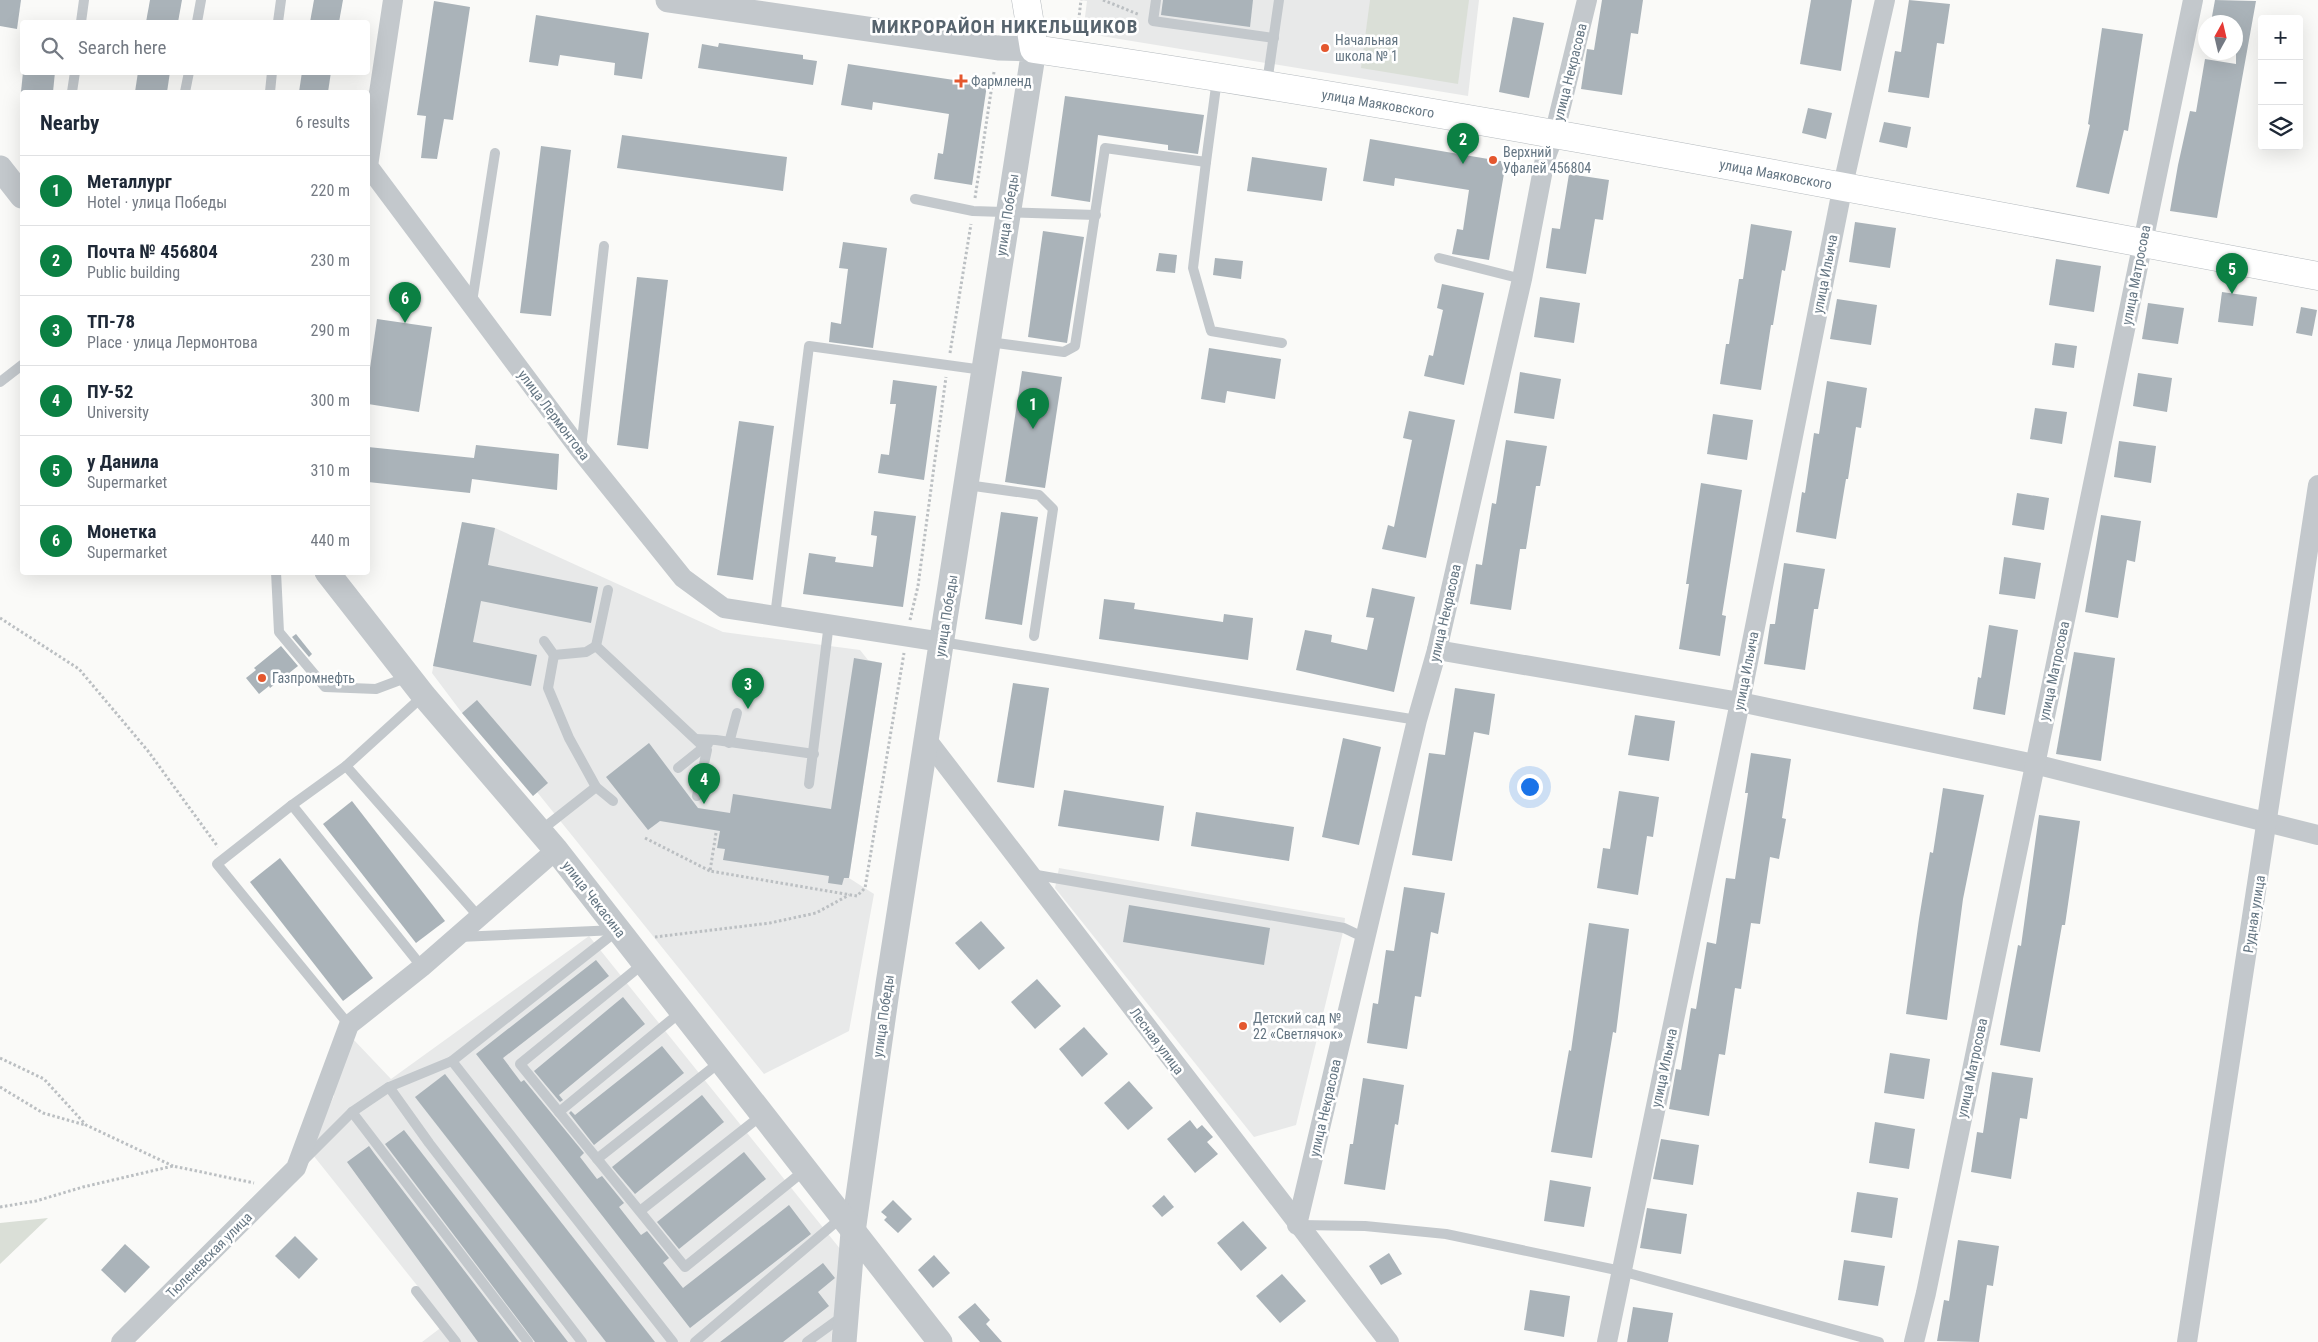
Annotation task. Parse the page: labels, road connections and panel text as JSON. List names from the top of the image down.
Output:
{
  "streets": {
    "main road": ["улица Маяковского", "улица Победы"],
    "street": [
      "улица Некрасова",
      "улица Ильича",
      "улица Матросова",
      "улица Лермонтова",
      "улица Чекасина",
      "Рудная улица",
      "Лесная улица",
      "Тюленевская улица"
    ]
  },
  "crossings": [
    ["улица Некрасова", "улица Маяковского"],
    ["улица Некрасова", "Лесная улица"],
    ["улица Маяковского", "улица Победы"],
    ["улица Маяковского", "улица Ильича"],
    ["улица Маяковского", "улица Матросова"],
    ["улица Победы", "улица Лермонтова"],
    ["улица Победы", "улица Чекасина"],
    ["улица Победы", "Лесная улица"]
  ],
  "districts": ["МИКРОРАЙОН НИКЕЛЬЩИКОВ"],
  "places": {
    "other": [
      "Начальная школа № 1",
      "Верхний Уфалей 456804",
      "Газпромнефть",
      "Детский сад № 22 «Светлячок»"
    ],
    "health": ["Фармленд"]
  },
  "north": "top",
  "page": {
    "map_buttons": ["+", "−"],
    "search": "Search here",
    "heading": ["Nearby", "6 results"],
    "pins": [
      "2",
      "5",
      "6",
      "1",
      "3",
      "4"
    ],
    "list": [
      {
        "mark": "1",
        "name": "Металлург",
        "note": "Hotel · улица Победы",
        "value": "220 m"
      },
      {
        "mark": "2",
        "name": "Почта № 456804",
        "note": "Public building",
        "value": "230 m"
      },
      {
        "mark": "3",
        "name": "ТП-78",
        "note": "Place · улица Лермонтова",
        "value": "290 m"
      },
      {
        "mark": "4",
        "name": "ПУ-52",
        "note": "University",
        "value": "300 m"
      },
      {
        "mark": "5",
        "name": "у Данила",
        "note": "Supermarket",
        "value": "310 m"
      },
      {
        "mark": "6",
        "name": "Монетка",
        "note": "Supermarket",
        "value": "440 m"
      }
    ]
  }
}
